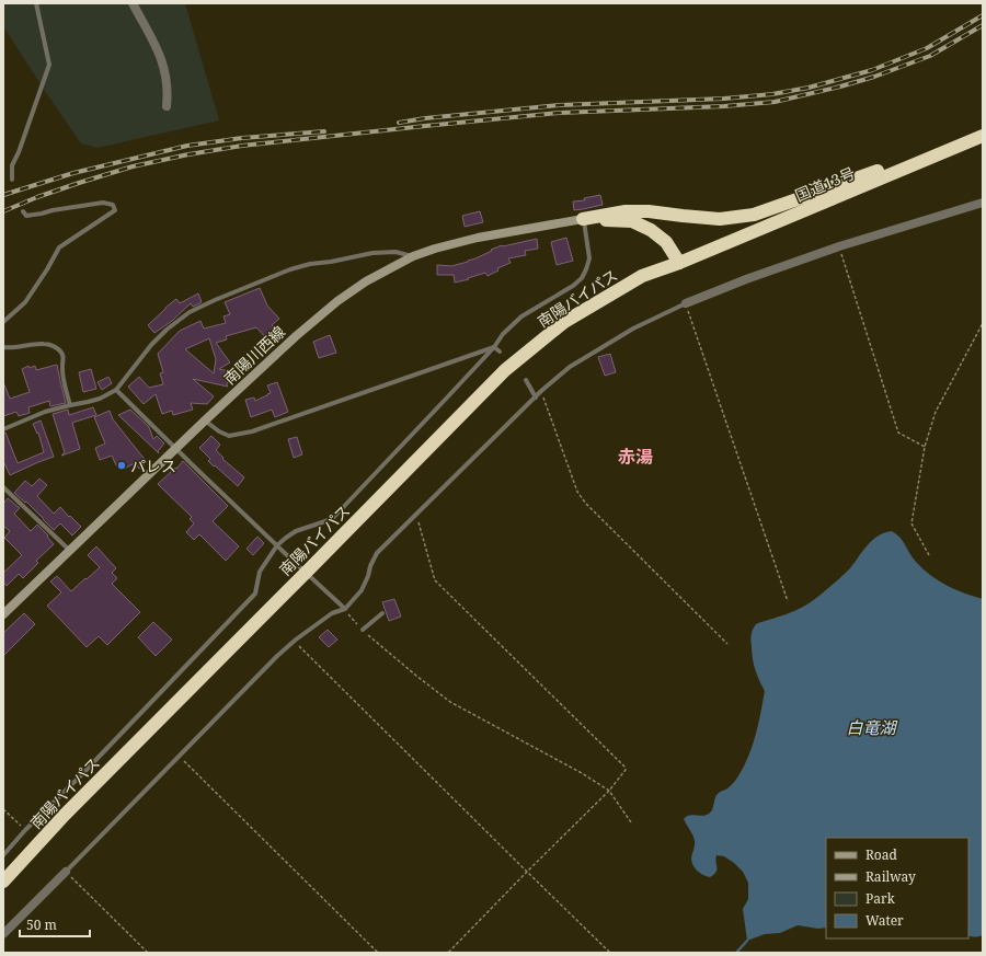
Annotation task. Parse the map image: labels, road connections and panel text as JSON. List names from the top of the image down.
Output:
{
  "streets": {
    "highway": ["国道13号", "南陽バイパス"],
    "main road": ["南陽川西線"]
  },
  "crossings": [
    ["国道13号", "南陽バイパス"]
  ],
  "districts": ["赤湯"],
  "water": ["白竜湖"],
  "places": ["パレス"],
  "legend": [
    "Road",
    "Railway",
    "Park",
    "Water"
  ],
  "scale_bar": "50 m"
}
